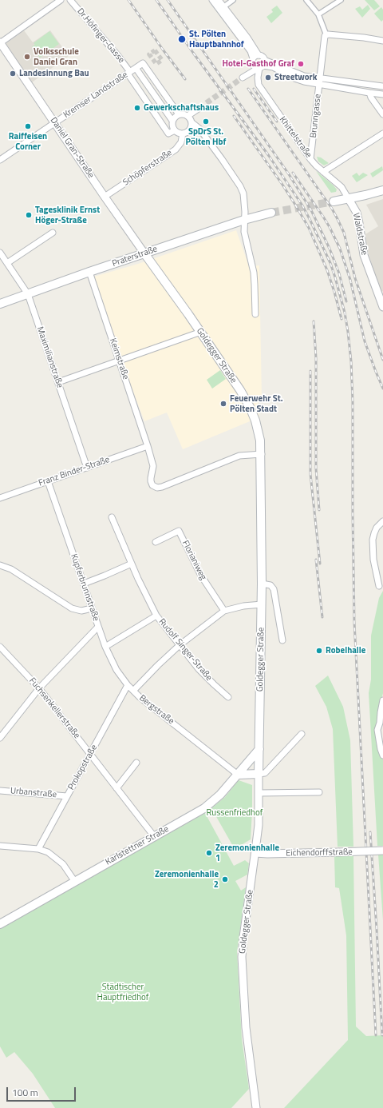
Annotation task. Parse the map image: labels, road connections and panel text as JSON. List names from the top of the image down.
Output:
{
  "streets": {
    "main road": ["Praterstraße", "Goldegger Straße", "Karlstettner Straße"],
    "street": [
      "Dr.Höfinger-Gasse",
      "Kremser Landstraße",
      "Brunngasse",
      "Khittelstraße",
      "Daniel Gran-Straße",
      "Schöpferstraße",
      "Waldstraße",
      "Maximilianstraße",
      "Keimstraße",
      "Franz Binder-Straße",
      "Florianiweg",
      "Kupferbrunnstraße",
      "Rudolf Singer-Straße",
      "Fuchsenkellerstraße",
      "Bergstraße",
      "Prokopstraße",
      "Urbanstraße",
      "Eichendorffstraße"
    ]
  },
  "crossings": [
    ["Dr.Höfinger-Gasse", "Kremser Landstraße"],
    ["Dr.Höfinger-Gasse", "Schöpferstraße"],
    ["Kremser Landstraße", "Daniel Gran-Straße"],
    ["Kremser Landstraße", "Schöpferstraße"],
    ["Brunngasse", "Khittelstraße"],
    ["Khittelstraße", "Waldstraße"],
    ["Daniel Gran-Straße", "Schöpferstraße"],
    ["Daniel Gran-Straße", "Praterstraße"],
    ["Daniel Gran-Straße", "Goldegger Straße"],
    ["Praterstraße", "Goldegger Straße"],
    ["Praterstraße", "Maximilianstraße"],
    ["Praterstraße", "Keimstraße"],
    ["Goldegger Straße", "Keimstraße"],
    ["Goldegger Straße", "Karlstettner Straße"],
    ["Goldegger Straße", "Eichendorffstraße"],
    ["Maximilianstraße", "Franz Binder-Straße"],
    ["Keimstraße", "Franz Binder-Straße"],
    ["Franz Binder-Straße", "Kupferbrunnstraße"],
    ["Kupferbrunnstraße", "Fuchsenkellerstraße"],
    ["Kupferbrunnstraße", "Bergstraße"],
    ["Fuchsenkellerstraße", "Prokopstraße"],
    ["Fuchsenkellerstraße", "Karlstettner Straße"],
    ["Bergstraße", "Prokopstraße"],
    ["Bergstraße", "Karlstettner Straße"],
    ["Prokopstraße", "Urbanstraße"]
  ],
  "parks": ["Russenfriedhof", "Städtischer Hauptfriedhof"],
  "places": [
    "St. Pölten Hauptbahnhof",
    "Volksschule Daniel Gran",
    "Hotel-Gasthof Graf",
    "Landesinnung Bau",
    "Streetwork",
    "Gewerkschaftshaus",
    "SpDrS St. Pölten Hbf",
    "Raiffeisen Corner",
    "Tagesklinik Ernst Höger-Straße",
    "Feuerwehr St. Pölten Stadt",
    "Robelhalle",
    "Zeremonienhalle 1",
    "Zeremonienhalle 2"
  ],
  "scale_bar": "100 m"
}
